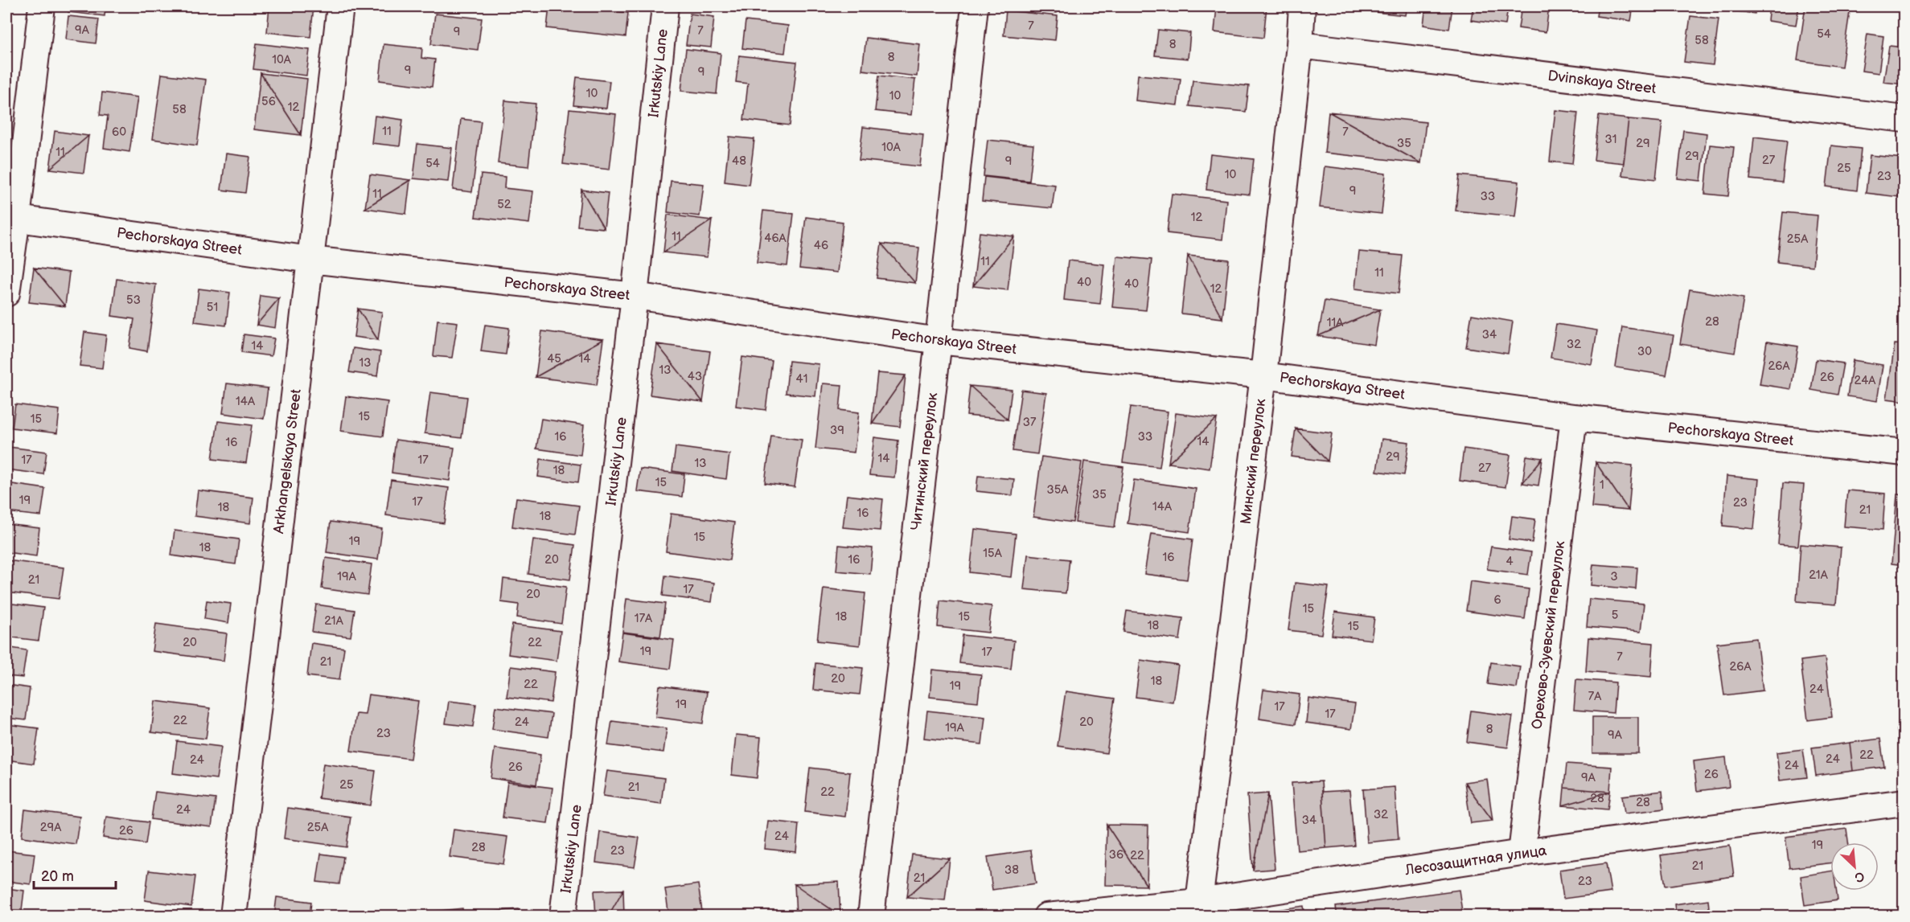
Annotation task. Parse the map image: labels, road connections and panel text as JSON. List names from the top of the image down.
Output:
{
  "streets": {
    "street": [
      "Irkutskiy Lane",
      "Dvinskaya Street",
      "Pechorskaya Street",
      "Arkhangelskaya Street",
      "Читинский переулок",
      "Минский переулок",
      "Орехово-Зуевский переулок",
      "Лесозащитная улица"
    ]
  },
  "crossings": [
    ["Irkutskiy Lane", "Pechorskaya Street"],
    ["Dvinskaya Street", "Минский переулок"],
    ["Pechorskaya Street", "Arkhangelskaya Street"],
    ["Pechorskaya Street", "Читинский переулок"],
    ["Pechorskaya Street", "Минский переулок"],
    ["Pechorskaya Street", "Орехово-Зуевский переулок"],
    ["Минский переулок", "Лесозащитная улица"],
    ["Орехово-Зуевский переулок", "Лесозащитная улица"]
  ],
  "house_numbers": [
    "7",
    "9А",
    "7",
    "9",
    "54",
    "58",
    "8",
    "8",
    "10А",
    "9",
    "9",
    "10",
    "10",
    "56",
    "12",
    "58",
    "11",
    "60",
    "7",
    "31",
    "35",
    "29",
    "10А",
    "11",
    "29",
    "27",
    "48",
    "9",
    "54",
    "25",
    "10",
    "23",
    "9",
    "11",
    "33",
    "52",
    "12",
    "11",
    "46А",
    "25А",
    "46",
    "11",
    "11",
    "40",
    "40",
    "12",
    "53",
    "51",
    "28",
    "11А",
    "34",
    "32",
    "14",
    "30",
    "45",
    "14",
    "13",
    "26А",
    "13",
    "43",
    "26",
    "41",
    "24А",
    "14А",
    "15",
    "15",
    "37",
    "39",
    "16",
    "33",
    "14",
    "16",
    "29",
    "14",
    "17",
    "17",
    "13",
    "27",
    "18",
    "15",
    "1",
    "35А",
    "35",
    "19",
    "17",
    "23",
    "14А",
    "18",
    "21",
    "16",
    "18",
    "15",
    "19",
    "18",
    "15А",
    "16",
    "20",
    "16",
    "4",
    "21А",
    "19А",
    "3",
    "21",
    "17",
    "20",
    "6",
    "15",
    "5",
    "18",
    "15",
    "17А",
    "21А",
    "18",
    "15",
    "20",
    "22",
    "19",
    "17",
    "7",
    "21",
    "26А",
    "20",
    "18",
    "22",
    "19",
    "24",
    "7А",
    "19",
    "17",
    "17",
    "22",
    "24",
    "20",
    "19А",
    "8",
    "23",
    "9А",
    "22",
    "24",
    "24",
    "24",
    "26",
    "26",
    "9А",
    "25",
    "21",
    "22",
    "28",
    "28",
    "24",
    "32",
    "34",
    "29А",
    "25А",
    "26",
    "24",
    "19",
    "28",
    "23",
    "36",
    "22",
    "21",
    "38",
    "21",
    "23"
  ],
  "scale_bar": "20 m",
  "north": "bottom right"
}
